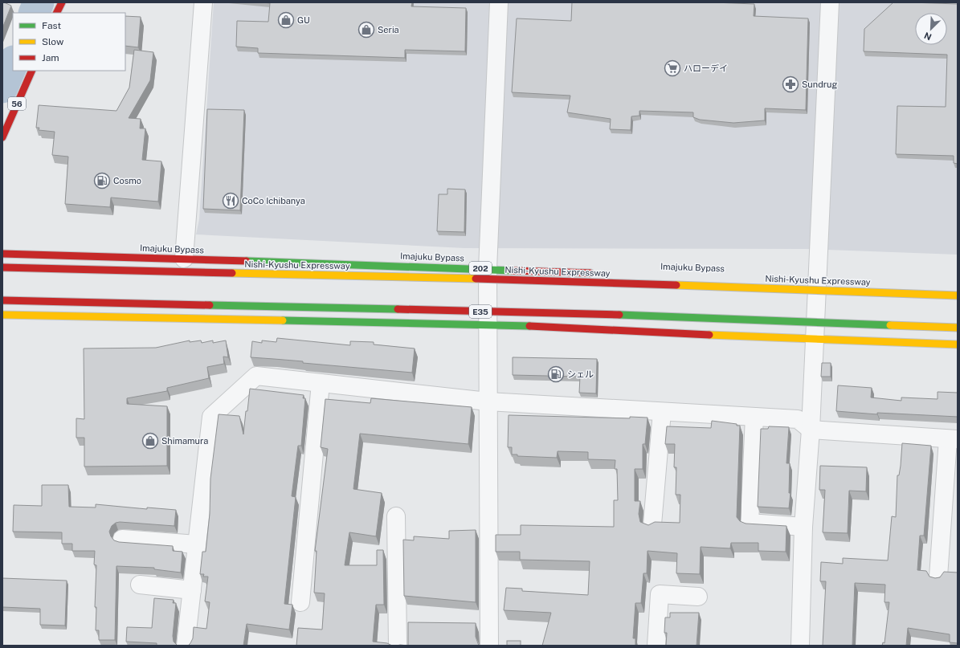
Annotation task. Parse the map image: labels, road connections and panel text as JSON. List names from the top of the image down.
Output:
{
  "streets": {
    "main road": [
      "56",
      "Imajuku Bypass",
      "Nishi-Kyushu Expressway",
      "202",
      "E35"
    ]
  },
  "places": {
    "shop": ["GU", "Seria", "Shimamura"],
    "supermarket": ["ハローデイ"],
    "pharmacy": ["Sundrug"],
    "fuel station": ["Cosmo", "シェル"],
    "restaurant": ["CoCo Ichibanya"]
  },
  "legend": ["Fast", "Slow", "Jam"],
  "north": "bottom left"
}
